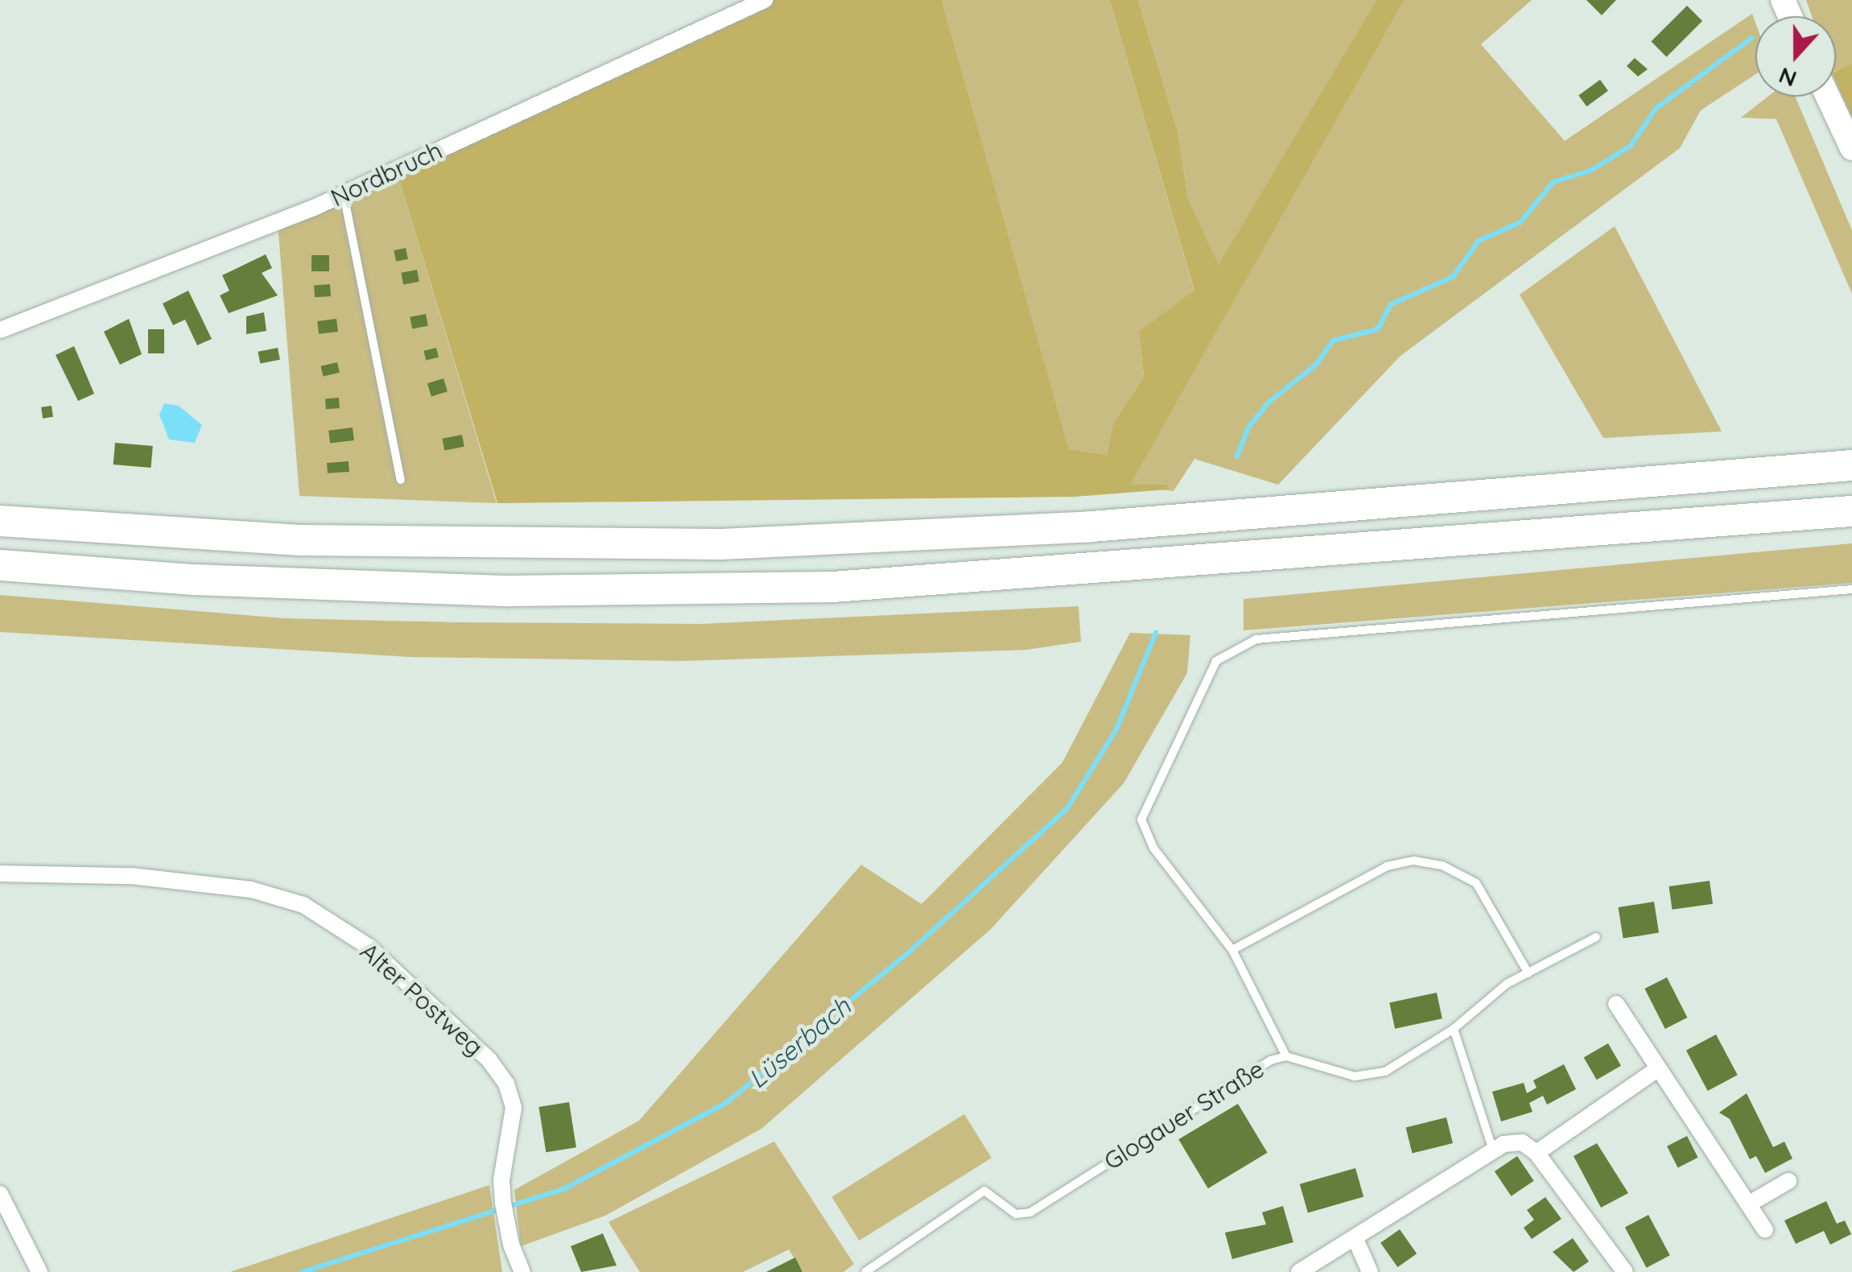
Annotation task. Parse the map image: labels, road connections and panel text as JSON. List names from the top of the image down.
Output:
{
  "streets": {
    "street": ["Nordbruch", "Alter Postweg"],
    "lane": ["Glogauer Straße"]
  },
  "water": ["Lüserbach"],
  "north": "bottom"
}
